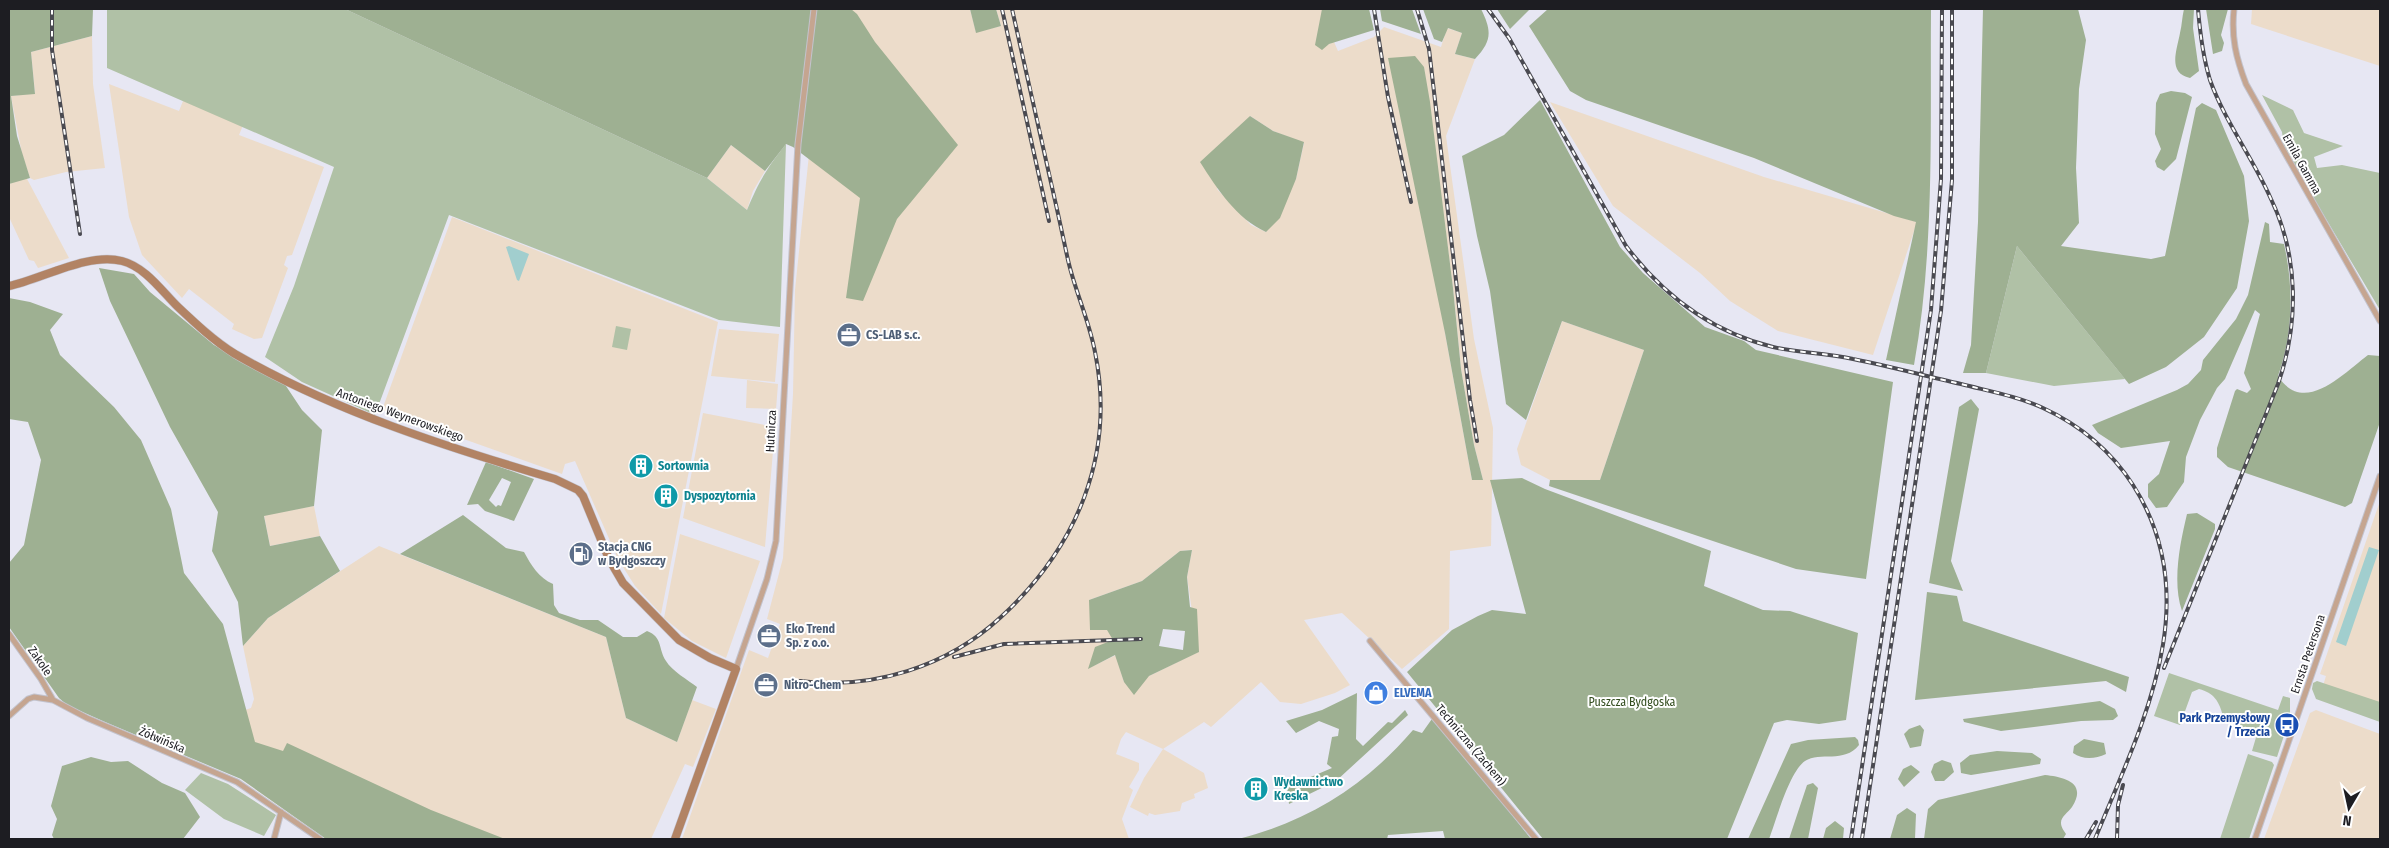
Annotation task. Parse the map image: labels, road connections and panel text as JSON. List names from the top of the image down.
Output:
{
  "streets": {
    "street": [
      "Emila Gamma",
      "Antoniego Weynerowskiego",
      "Hutnicza",
      "Ernsta Petersona",
      "Zakole",
      "Żółwińska",
      "Techniczna (Zachem)"
    ]
  },
  "crossings": [
    ["Antoniego Weynerowskiego", "Hutnicza"],
    ["Zakole", "Żółwińska"]
  ],
  "parks": ["Puszcza Bydgoska"],
  "places": {
    "office": ["CS-LAB s.c.", "Eko Trend Sp. z o.o.", "Nitro-Chem"],
    "building": ["Sortownia", "Dyspozytornia", "Wydawnictwo Kreska"],
    "fuel station": ["Stacja CNG w Bydgoszczy"],
    "shop": ["ELVEMA"],
    "bus stop": ["Park Przemysłowy / Trzecia"]
  },
  "north": "bottom"
}
